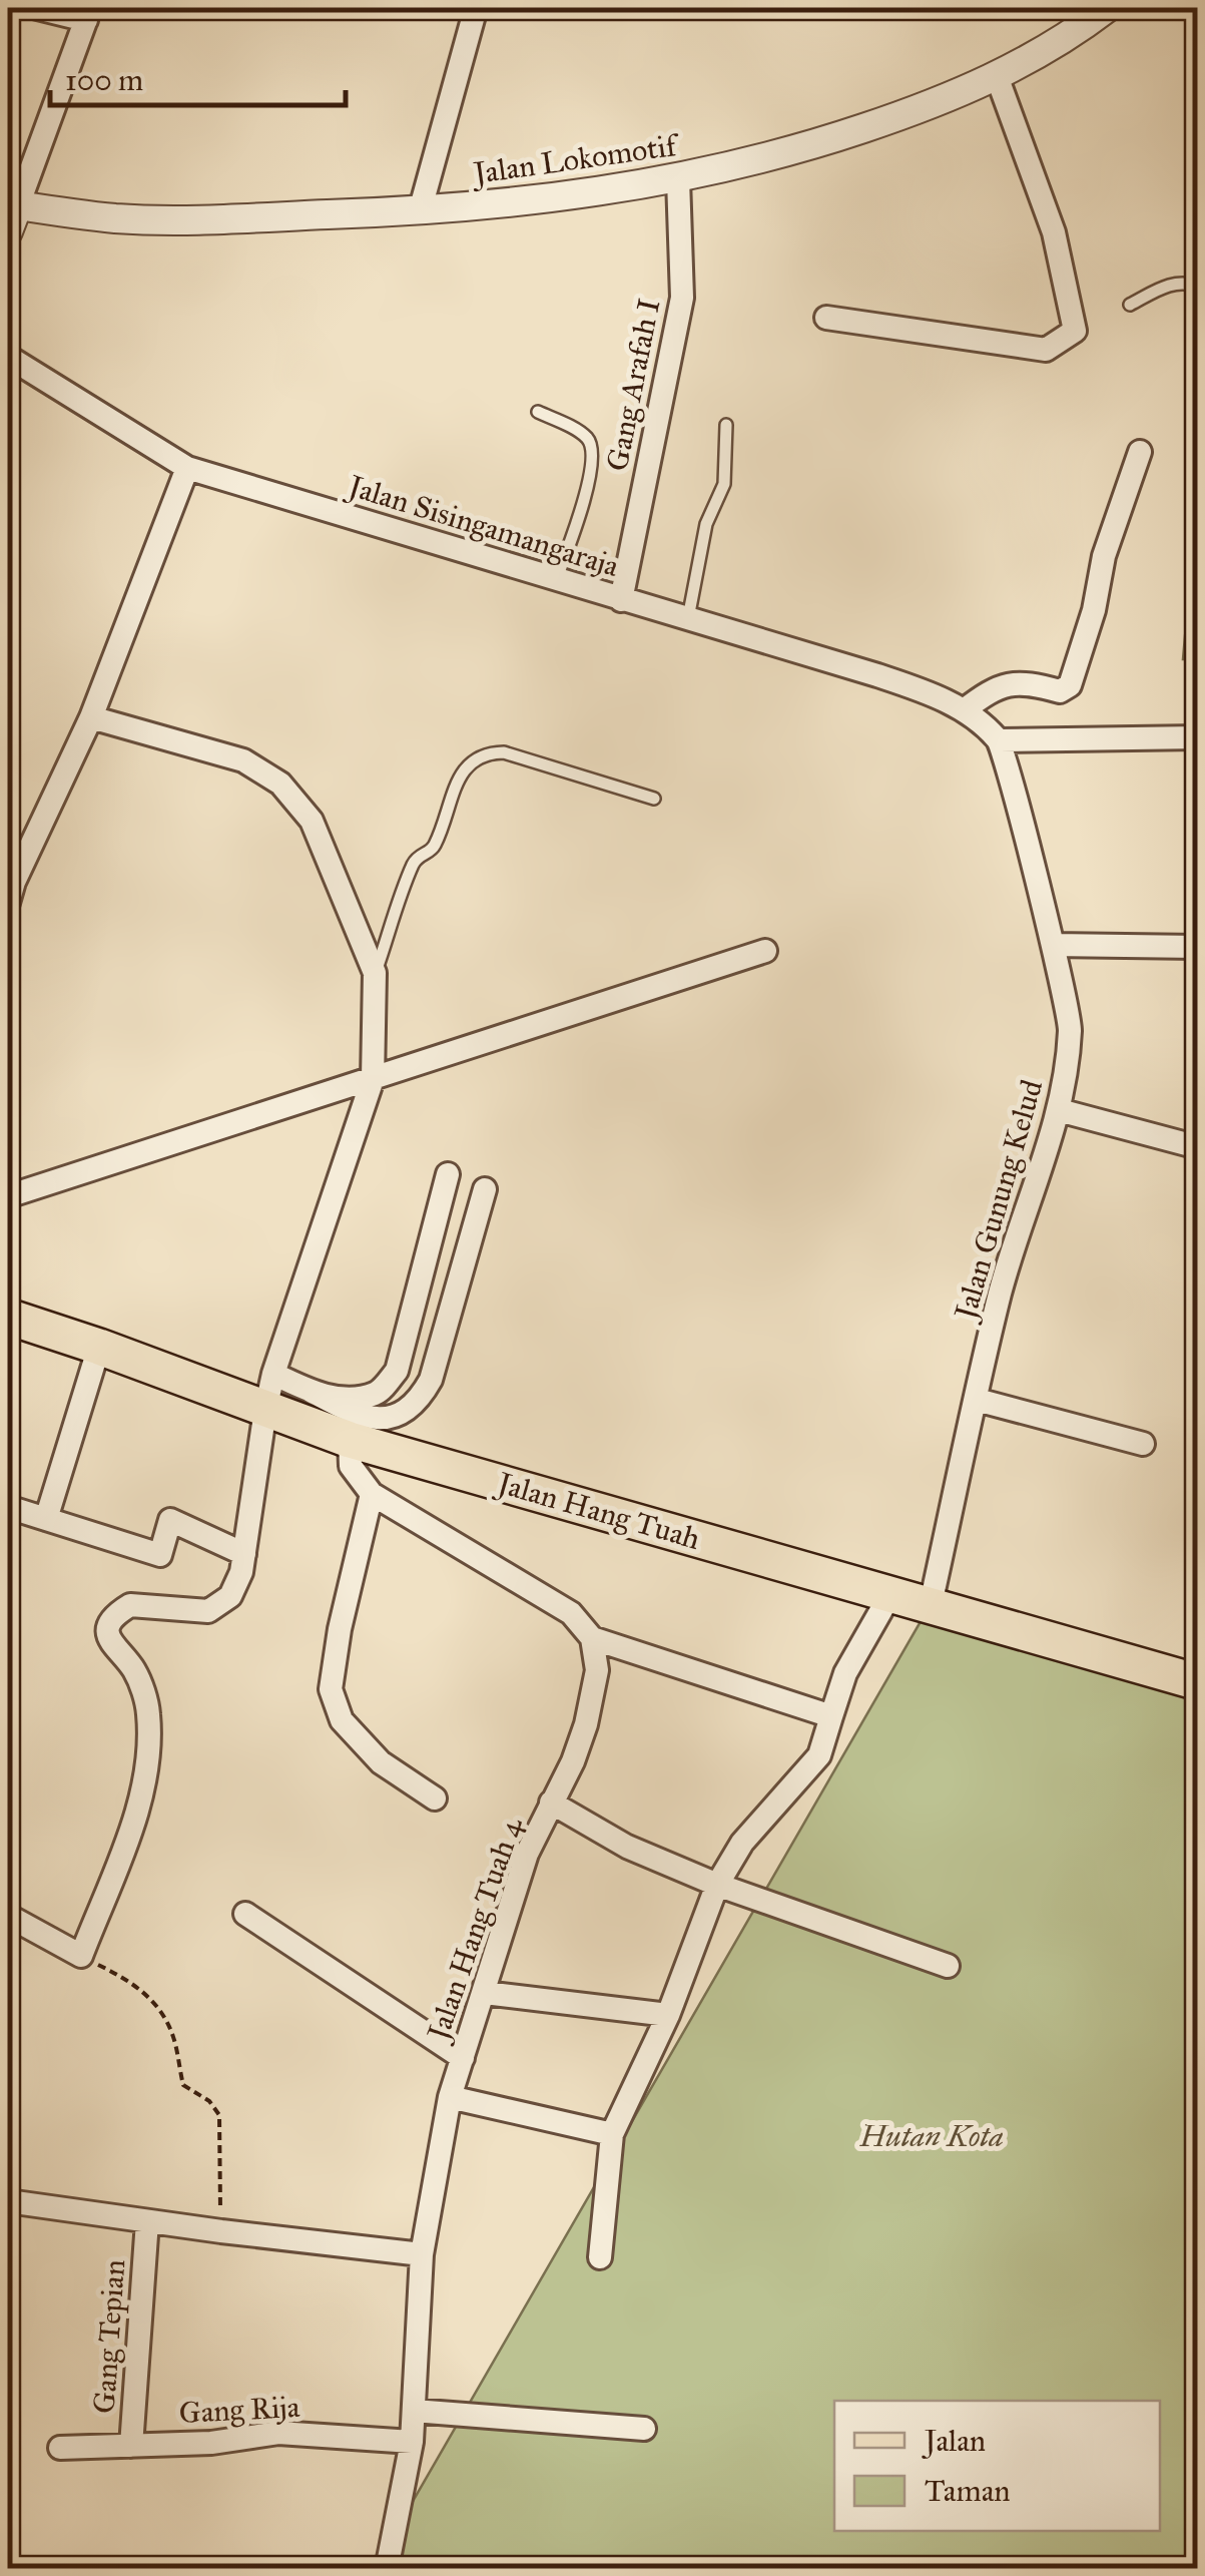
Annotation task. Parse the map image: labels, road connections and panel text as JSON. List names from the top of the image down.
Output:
{
  "streets": {
    "main road": ["Jalan Hang Tuah"],
    "street": [
      "Jalan Lokomotif",
      "Gang Arafah I",
      "Jalan Sisingamangaraja",
      "Jalan Gunung Kelud",
      "Jalan Hang Tuah 4",
      "Gang Tepian",
      "Gang Rija"
    ]
  },
  "crossings": [
    ["Jalan Lokomotif", "Gang Arafah I"],
    ["Gang Arafah I", "Jalan Sisingamangaraja"],
    ["Jalan Gunung Kelud", "Jalan Hang Tuah"],
    ["Jalan Hang Tuah 4", "Gang Rija"],
    ["Gang Tepian", "Gang Rija"]
  ],
  "parks": ["Hutan Kota"],
  "legend": ["Jalan", "Taman"],
  "scale_bar": "100 m"
}
